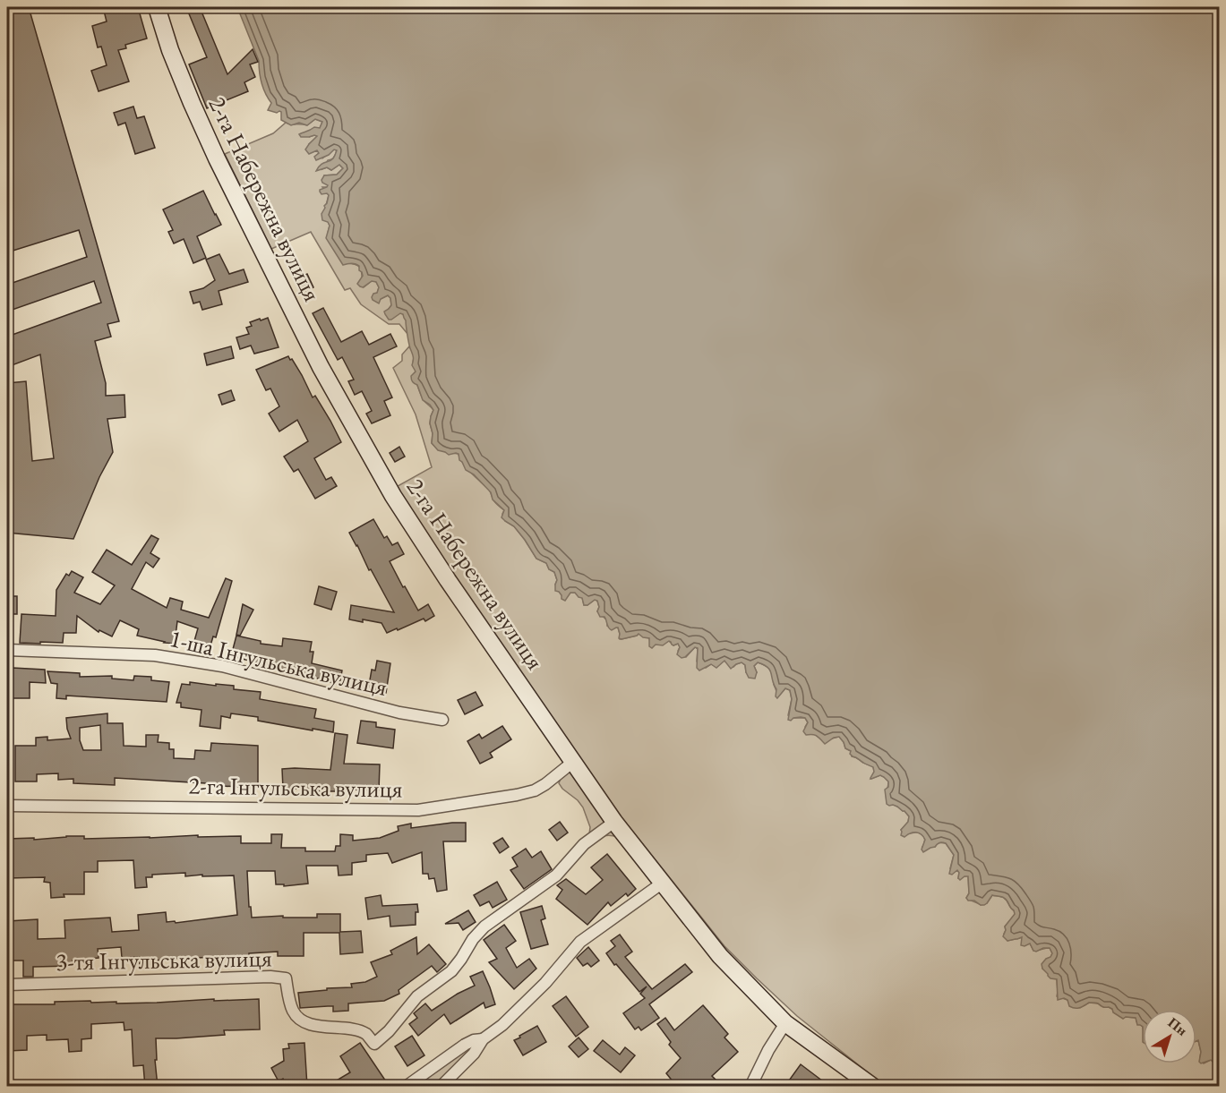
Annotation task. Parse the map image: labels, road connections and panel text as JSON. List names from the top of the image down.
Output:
{
  "streets": {
    "main road": ["2-га Набережна вулиця"],
    "street": ["1-ша Інгульська вулиця", "2-га Інгульська вулиця", "3-тя Інгульська вулиця"]
  },
  "crossings": [
    ["2-га Набережна вулиця", "2-га Інгульська вулиця"],
    ["2-га Набережна вулиця", "3-тя Інгульська вулиця"]
  ],
  "north": "top right"
}
